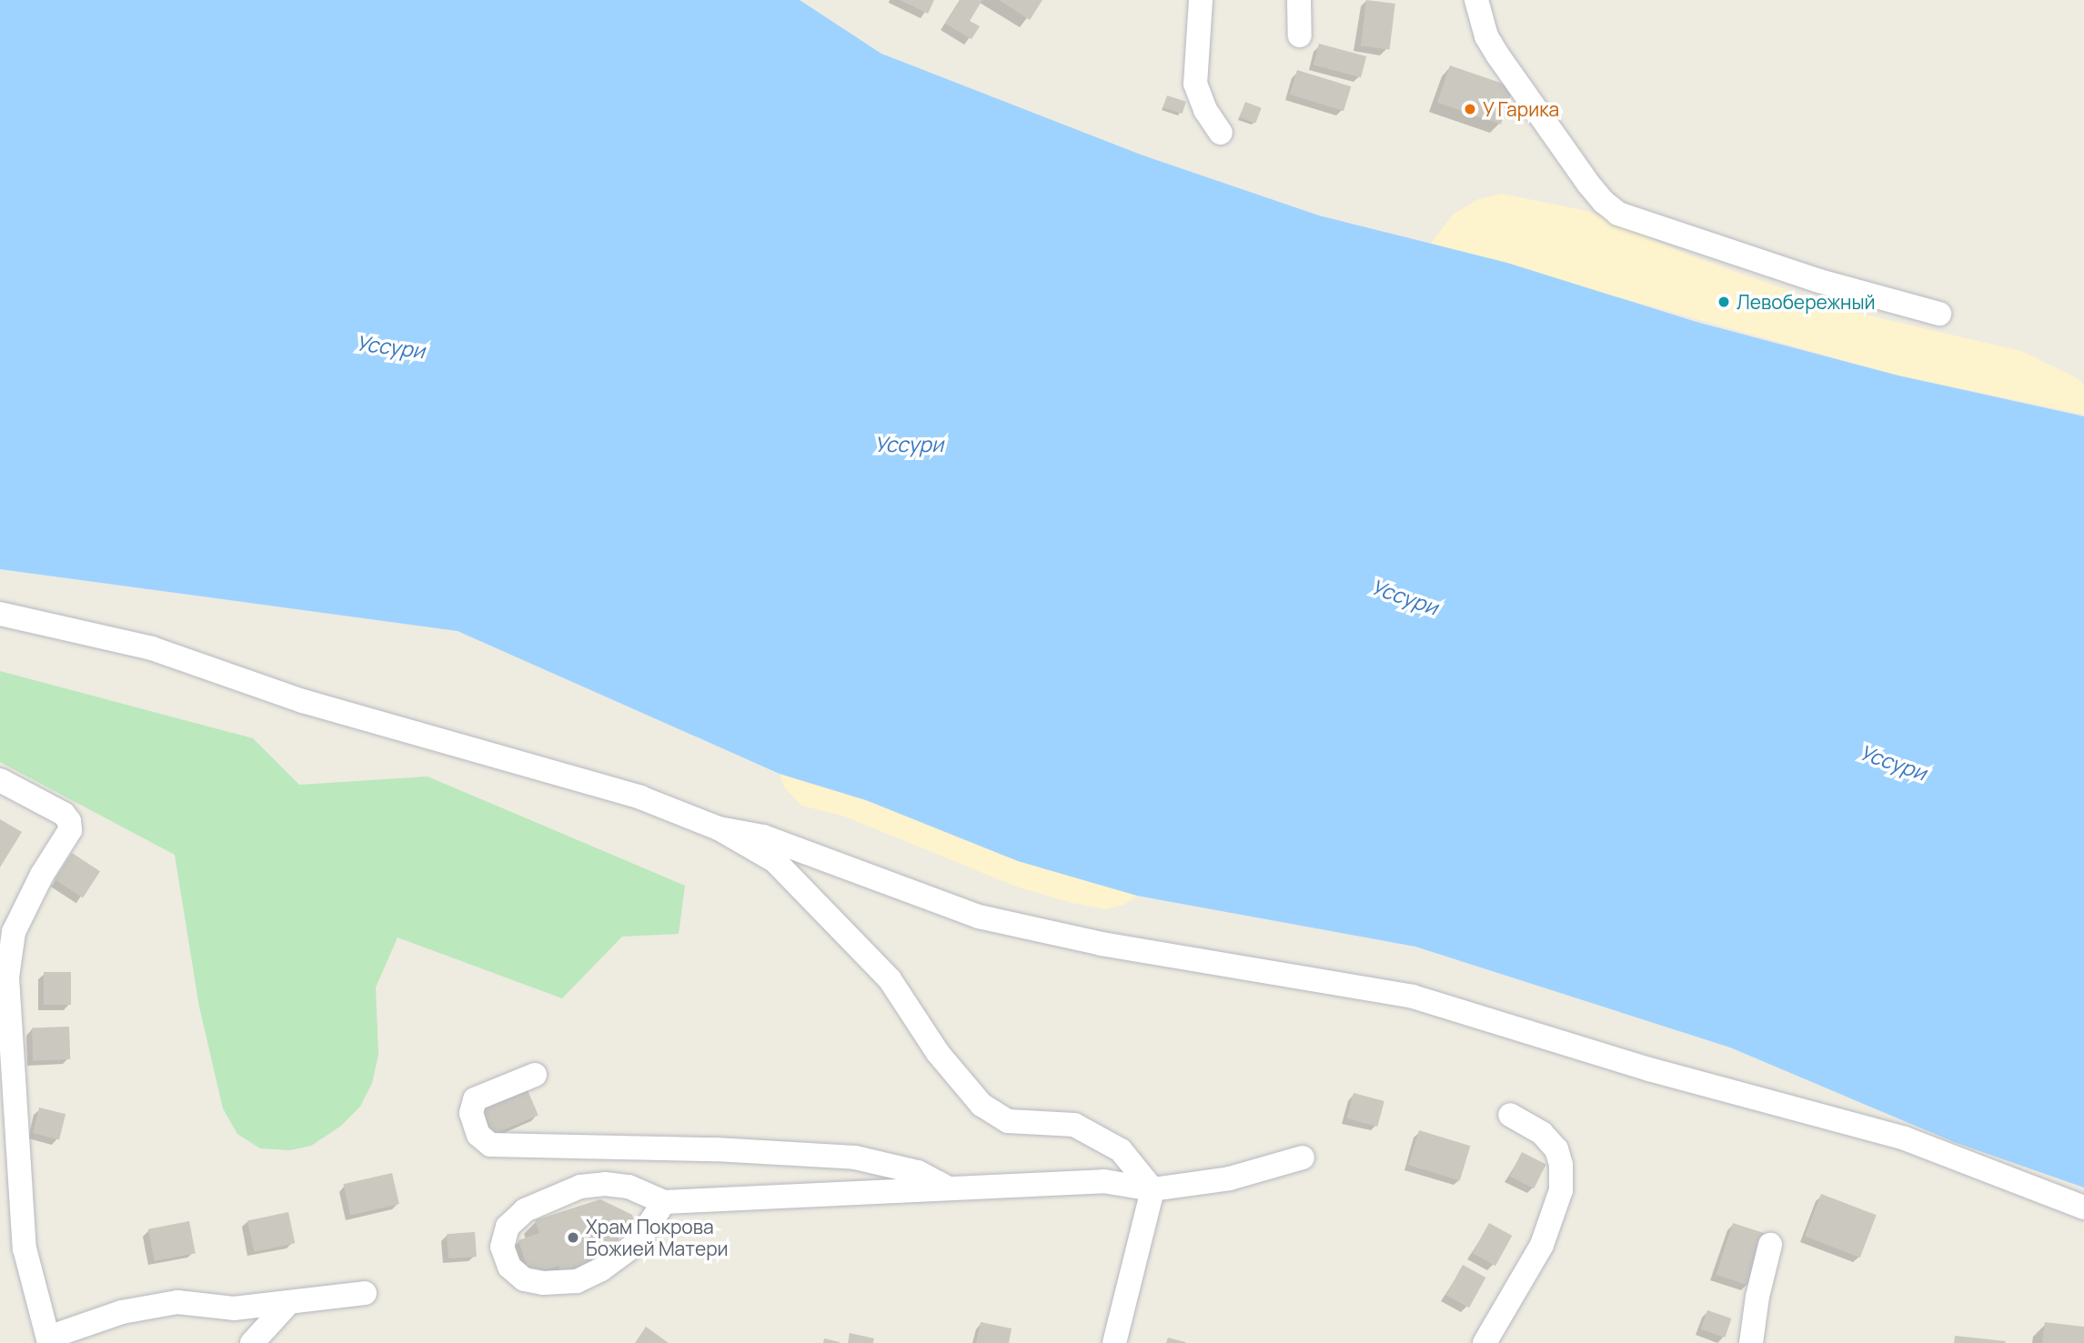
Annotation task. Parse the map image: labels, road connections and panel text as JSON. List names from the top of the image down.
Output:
{
  "water": ["Уссури"],
  "places": ["У Гарика", "Левобережный", "Храм Покрова Божией Матери"]
}
